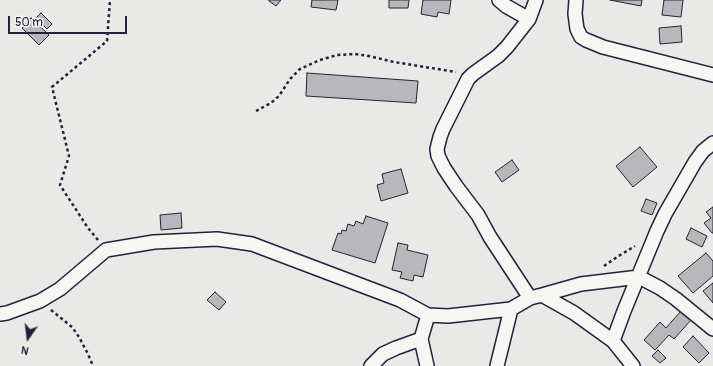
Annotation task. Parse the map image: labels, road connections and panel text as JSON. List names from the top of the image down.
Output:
{
  "scale_bar": "50 m",
  "north": "bottom"
}
